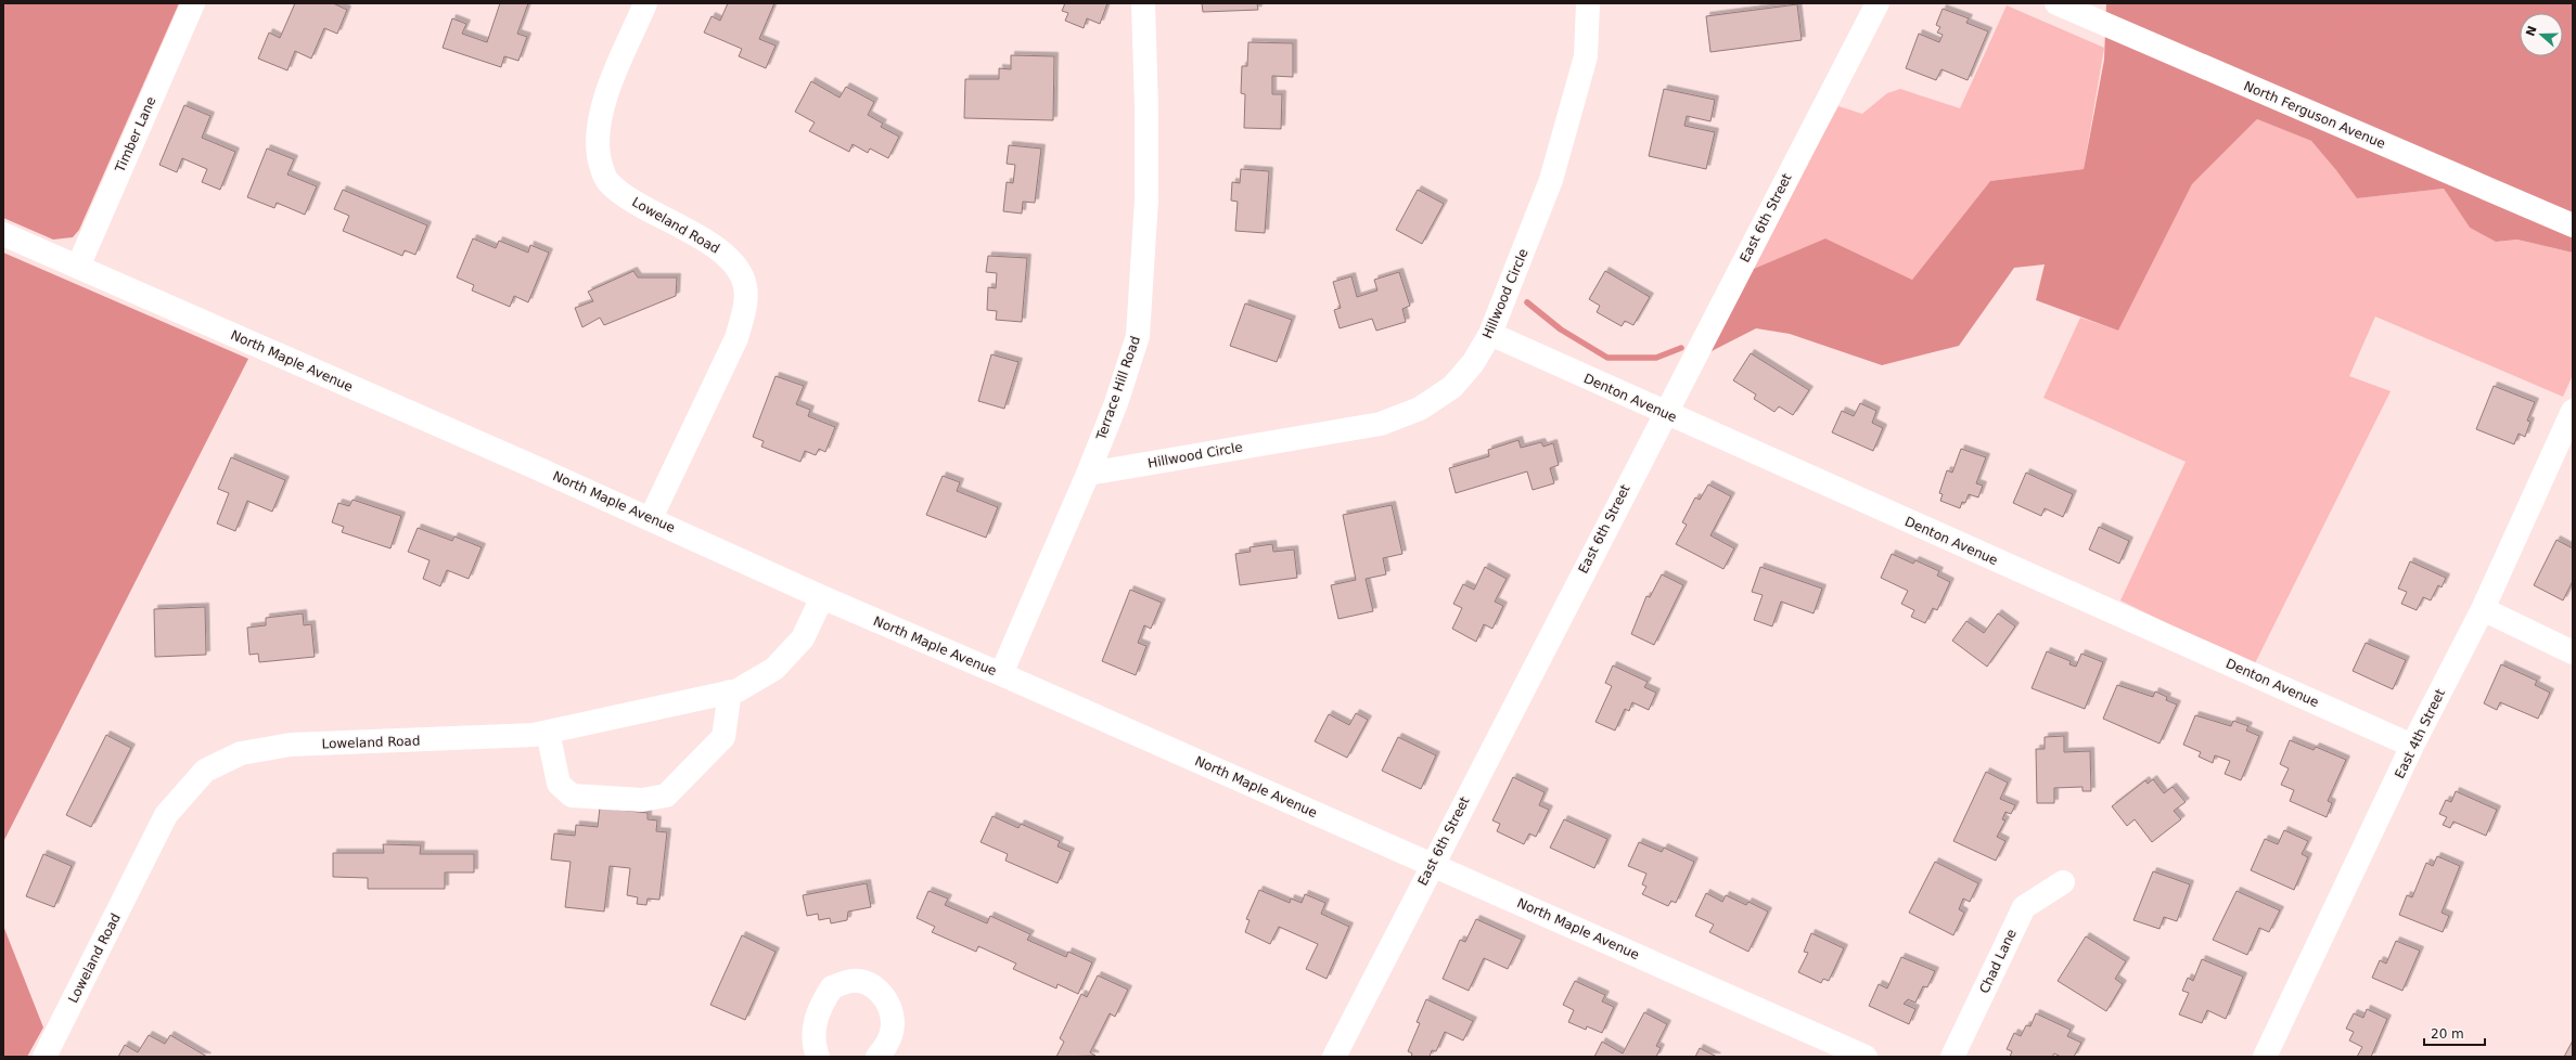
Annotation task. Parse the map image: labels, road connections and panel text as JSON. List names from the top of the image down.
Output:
{
  "streets": {
    "street": [
      "North Ferguson Avenue",
      "Timber Lane",
      "East 6th Street",
      "Loweland Road",
      "Hillwood Circle",
      "North Maple Avenue",
      "Terrace Hill Road",
      "Denton Avenue",
      "East 4th Street",
      "Chad Lane"
    ]
  },
  "crossings": [
    ["Timber Lane", "North Maple Avenue"],
    ["East 6th Street", "North Maple Avenue"],
    ["East 6th Street", "Denton Avenue"],
    ["Loweland Road", "North Maple Avenue"],
    ["Hillwood Circle", "Terrace Hill Road"],
    ["Hillwood Circle", "Denton Avenue"],
    ["North Maple Avenue", "Terrace Hill Road"],
    ["Denton Avenue", "East 4th Street"]
  ],
  "scale_bar": "20 m",
  "north": "left"
}
